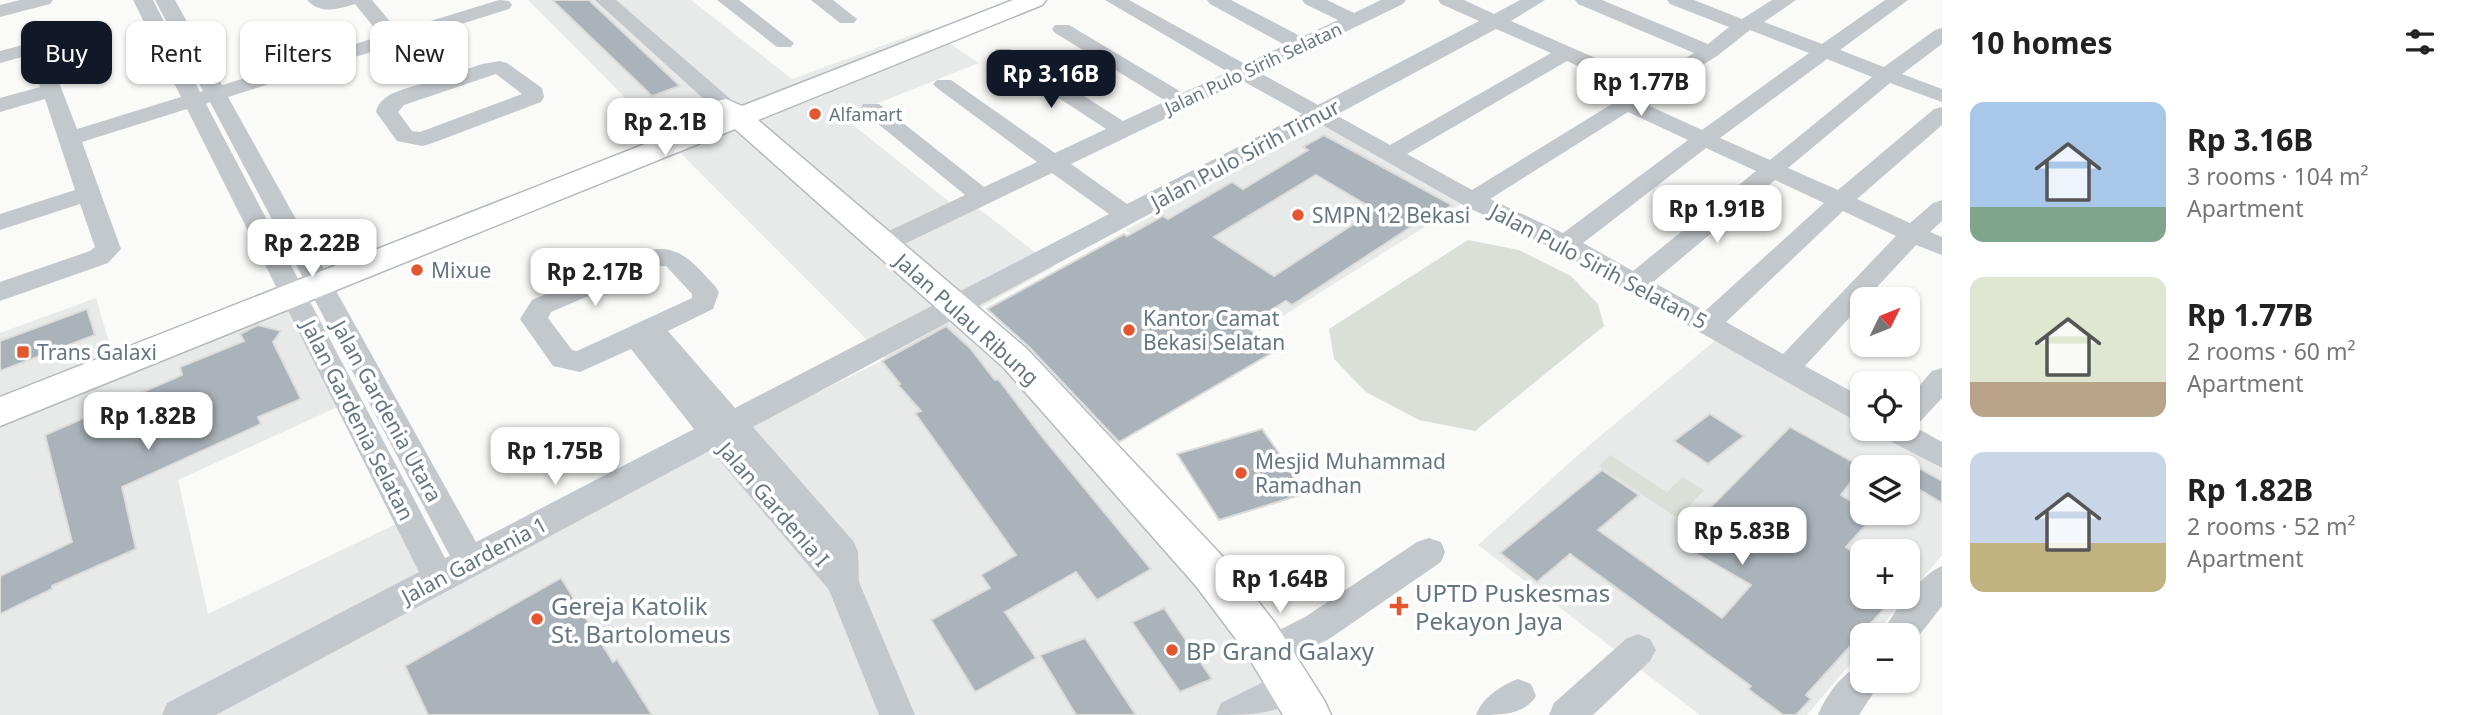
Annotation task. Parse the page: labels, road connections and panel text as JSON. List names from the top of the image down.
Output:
{
  "streets": {
    "main road": ["Jalan Pulau Ribung"],
    "street": [
      "Jalan Pulo Sirih Selatan",
      "Jalan Pulo Sirih Timur",
      "Jalan Pulo Sirih Selatan 5",
      "Jalan Gardenia Utara",
      "Jalan Gardenia Selatan",
      "Jalan Gardenia I",
      "Jalan Gardenia 1"
    ]
  },
  "crossings": [
    ["Jalan Pulo Sirih Selatan", "Jalan Pulo Sirih Selatan 5"],
    ["Jalan Pulo Sirih Selatan", "Jalan Pulau Ribung"],
    ["Jalan Pulo Sirih Timur", "Jalan Pulo Sirih Selatan 5"],
    ["Jalan Pulo Sirih Timur", "Jalan Pulau Ribung"],
    ["Jalan Pulo Sirih Timur", "Jalan Gardenia 1"],
    ["Jalan Pulau Ribung", "Jalan Gardenia 1"],
    ["Jalan Gardenia Utara", "Jalan Gardenia Selatan"],
    ["Jalan Gardenia Utara", "Jalan Gardenia 1"],
    ["Jalan Gardenia Selatan", "Jalan Gardenia 1"],
    ["Jalan Gardenia I", "Jalan Gardenia 1"]
  ],
  "places": {
    "other": [
      "Alfamart",
      "SMPN 12 Bekasi",
      "Mixue",
      "Kantor Camat Bekasi Selatan",
      "Mesjid Muhammad Ramadhan",
      "Gereja Katolik St. Bartolomeus",
      "BP Grand Galaxy"
    ],
    "transit": ["Trans Galaxi"],
    "health": ["UPTD Puskesmas Pekayon Jaya"]
  },
  "north": "top right",
  "page": {
    "heading": "10 homes",
    "chip": [
      "Buy",
      "Rent",
      "Filters",
      "New"
    ],
    "price": [
      "Rp 3.16B",
      "Rp 1.77B",
      "Rp 2.1B",
      "Rp 1.91B",
      "Rp 2.22B",
      "Rp 2.17B",
      "Rp 1.82B",
      "Rp 1.75B",
      "Rp 5.83B",
      "Rp 1.64B"
    ],
    "list": [
      {
        "name": "Rp 3.16B",
        "note": "3 rooms · 104 m² · Apartment"
      },
      {
        "name": "Rp 1.77B",
        "note": "2 rooms · 60 m² · Apartment"
      },
      {
        "name": "Rp 1.82B",
        "note": "2 rooms · 52 m² · Apartment"
      }
    ],
    "map_buttons": ["+", "−"]
  }
}
